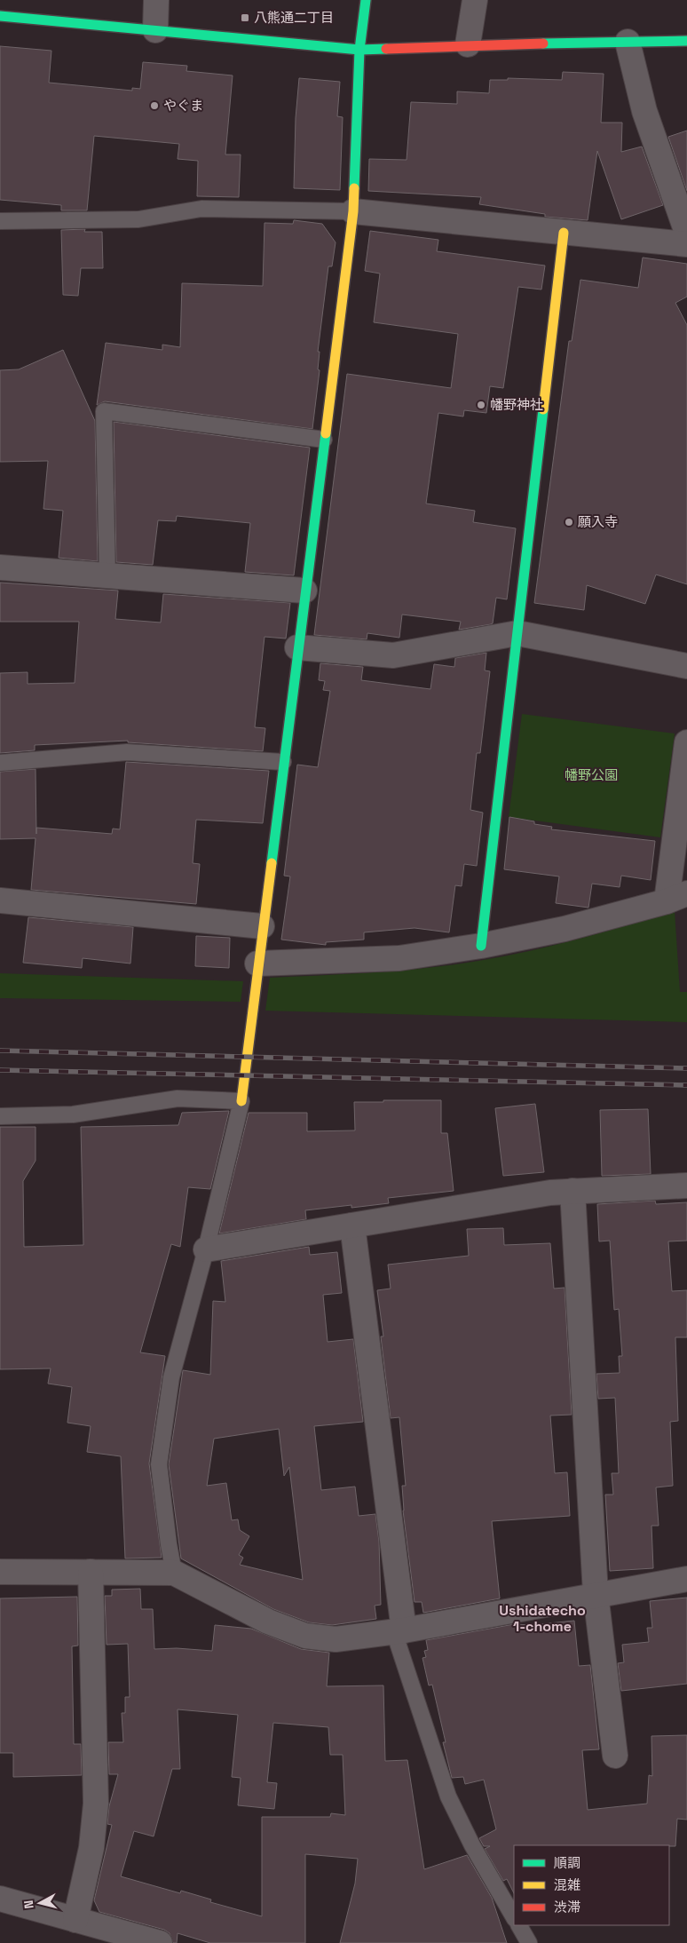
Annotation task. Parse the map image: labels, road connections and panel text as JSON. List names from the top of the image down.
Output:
{
  "districts": ["Ushidatecho 1-chome"],
  "parks": ["幡野公園"],
  "places": {
    "transit": ["八熊通二丁目"],
    "other": ["やぐま", "幡野神社", "願入寺"]
  },
  "legend": ["順調", "混雑", "渋滞"],
  "north": "left"
}
